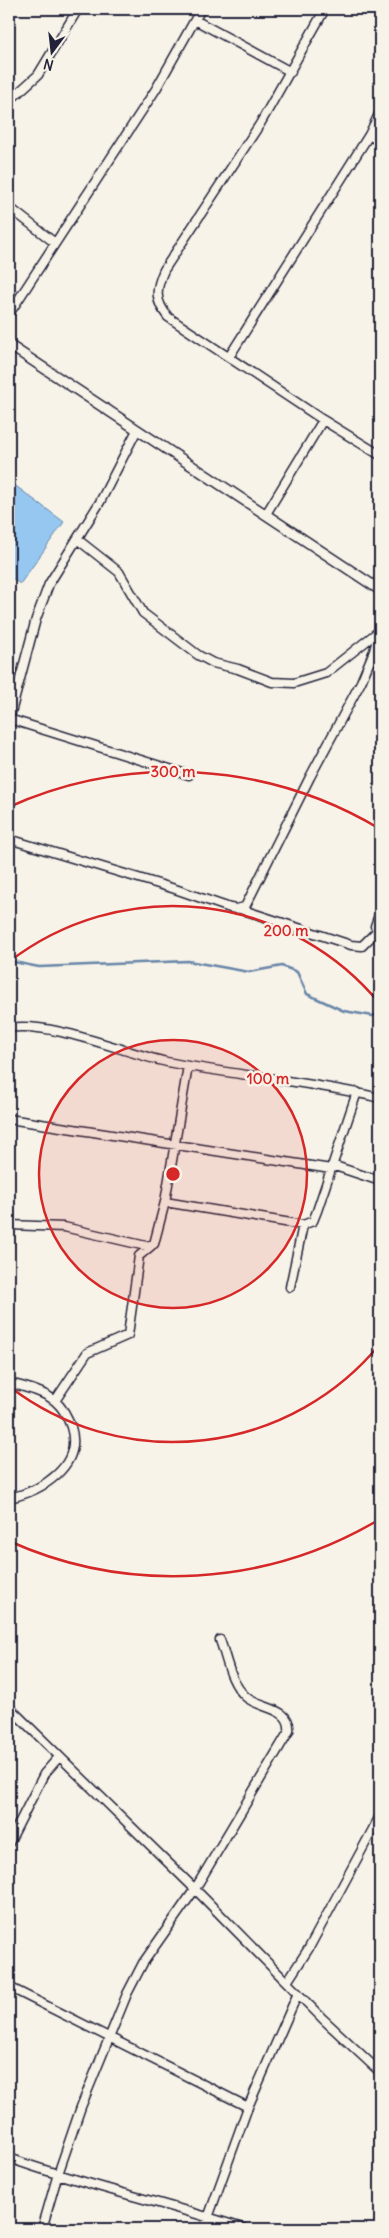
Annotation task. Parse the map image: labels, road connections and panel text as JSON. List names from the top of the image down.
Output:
{
  "north": "bottom",
  "rings": ["300 m", "200 m", "100 m"]
}
